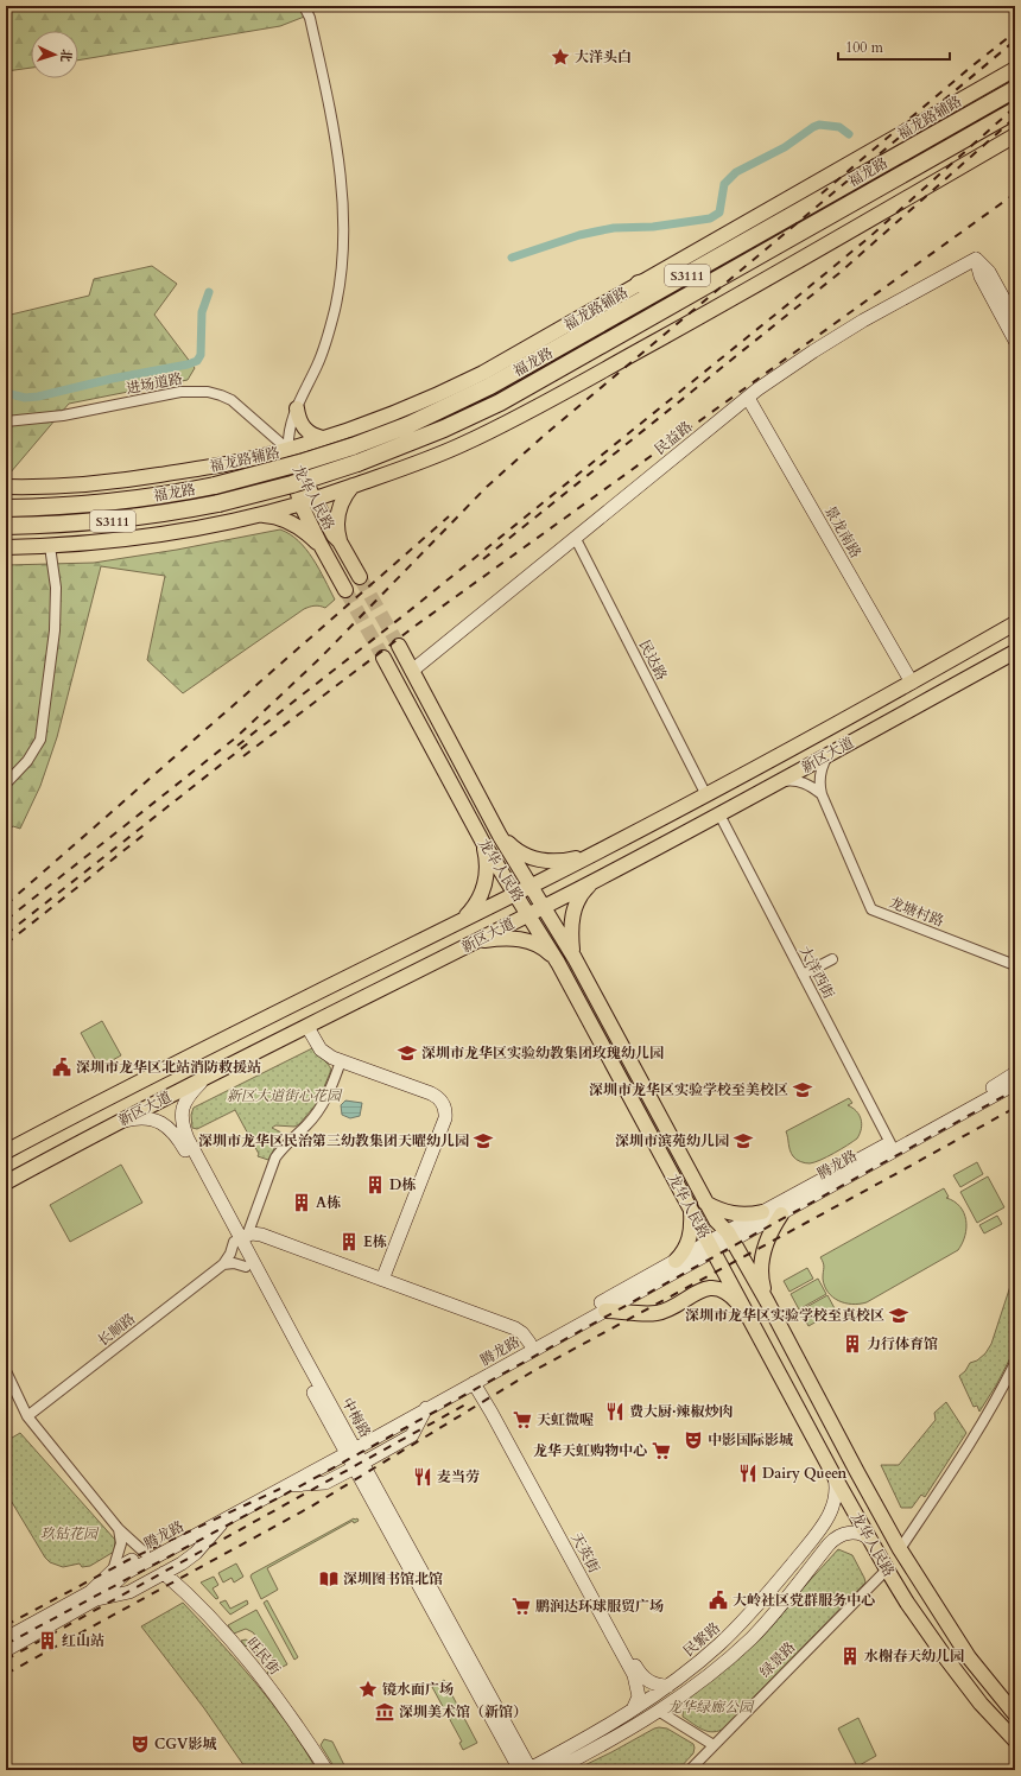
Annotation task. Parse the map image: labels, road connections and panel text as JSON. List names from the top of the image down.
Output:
{
  "streets": {
    "highway": ["福龙路", "S3111"],
    "main road": [
      "福龙路辅路",
      "民益路",
      "龙华人民路",
      "景龙南路",
      "新区大道",
      "腾龙路",
      "中梅路",
      "天英街",
      "民繁路",
      "旺民街"
    ],
    "street": [
      "进场道路",
      "民达路",
      "龙塘村路",
      "大洋西街",
      "长顺路",
      "绿景路"
    ]
  },
  "crossings": [
    ["福龙路辅路", "进场道路"],
    ["福龙路辅路", "龙华人民路"],
    ["进场道路", "龙华人民路"],
    ["民益路", "龙华人民路"],
    ["民益路", "景龙南路"],
    ["民益路", "民达路"],
    ["龙华人民路", "新区大道"],
    ["龙华人民路", "腾龙路"],
    ["龙华人民路", "民繁路"],
    ["龙华人民路", "绿景路"],
    ["景龙南路", "新区大道"],
    ["民达路", "新区大道"],
    ["新区大道", "龙塘村路"],
    ["新区大道", "大洋西街"],
    ["新区大道", "中梅路"],
    ["大洋西街", "腾龙路"],
    ["腾龙路", "中梅路"],
    ["腾龙路", "天英街"],
    ["中梅路", "民繁路"],
    ["天英街", "民繁路"]
  ],
  "parks": ["新区大道街心花园", "玖钻花园", "龙华绿廊公园"],
  "places": {
    "place": ["大洋头白", "镜水面广场"],
    "school or university": [
      "深圳市龙华区实验幼教集团玫瑰幼儿园",
      "深圳市龙华区实验学校至美校区",
      "深圳市龙华区民治第三幼教集团天曜幼儿园",
      "深圳市滨苑幼儿园",
      "深圳市龙华区实验学校至真校区"
    ],
    "public building": ["深圳市龙华区北站消防救援站", "大岭社区党群服务中心"],
    "building": [
      "D栋",
      "A栋",
      "E栋",
      "力行体育馆",
      "红山站",
      "水榭春天幼儿园"
    ],
    "restaurant": ["费大厨·辣椒炒肉", "Dairy Queen", "麦当劳"],
    "supermarket": ["天虹微喔", "龙华天虹购物中心", "鹏润达环球服贸广场"],
    "theatre": ["中影国际影城", "CGV影城"],
    "library": ["深圳图书馆北馆"],
    "museum": ["深圳美术馆（新馆）"]
  },
  "scale_bar": "100 m",
  "north": "right"
}
